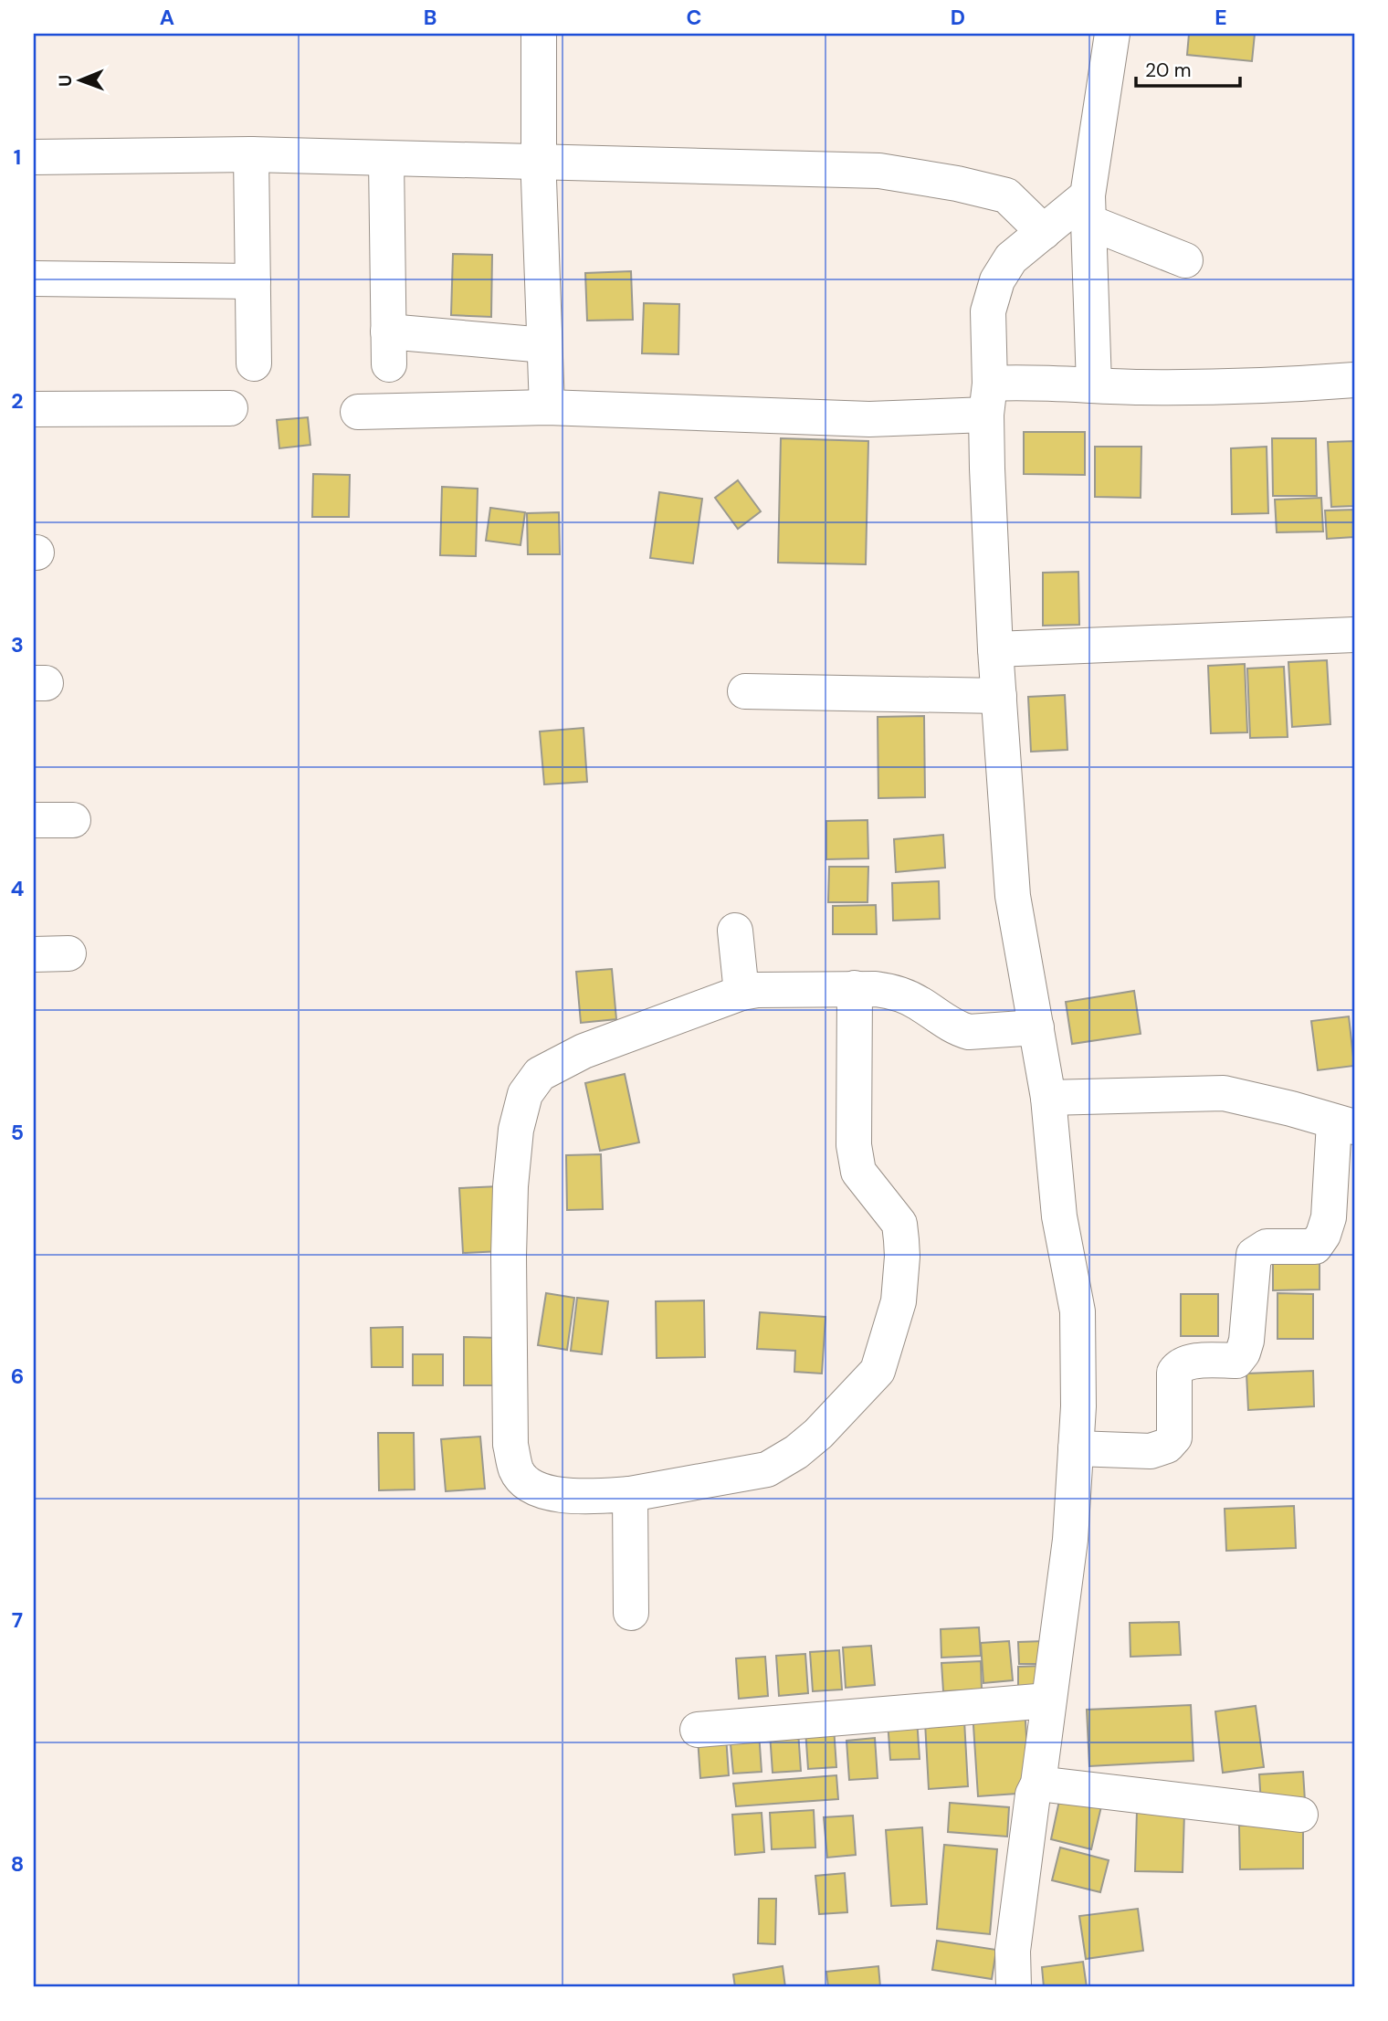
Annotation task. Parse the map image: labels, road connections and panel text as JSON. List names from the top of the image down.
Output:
{
  "scale_bar": "20 m",
  "north": "left",
  "grid": {
    "columns": [
      "A",
      "B",
      "C",
      "D",
      "E"
    ],
    "rows": [
      "1",
      "2",
      "3",
      "4",
      "5",
      "6",
      "7",
      "8"
    ]
  }
}
